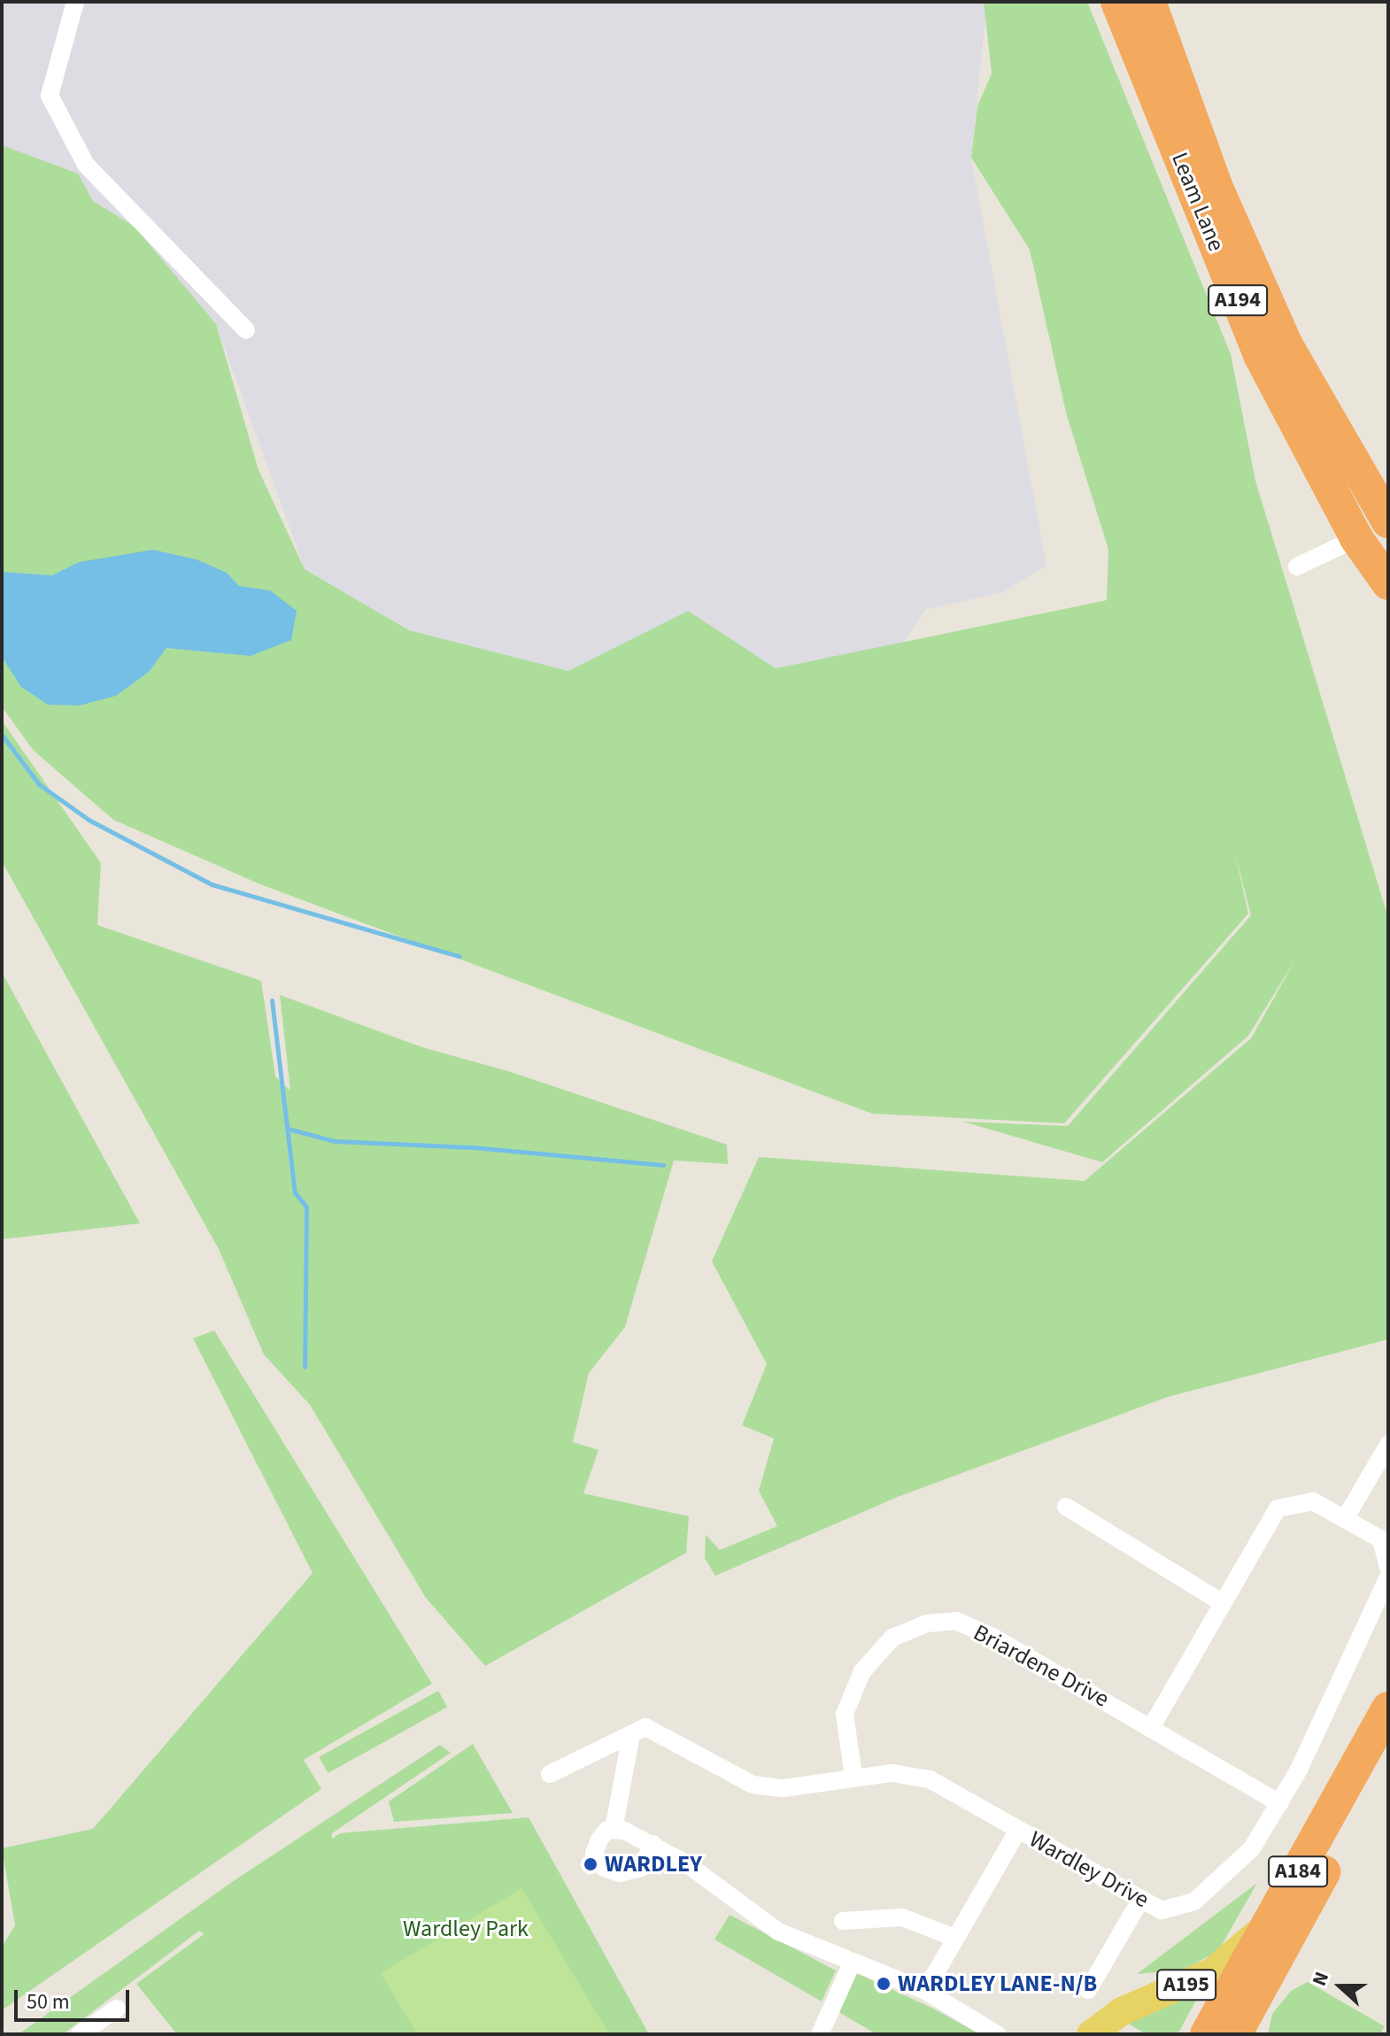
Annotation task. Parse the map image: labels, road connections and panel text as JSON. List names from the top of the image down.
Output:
{
  "streets": {
    "highway": ["Leam Lane", "A194", "A184"],
    "main road": ["A195"],
    "street": ["Briardene Drive", "Wardley Drive"]
  },
  "crossings": [
    ["Briardene Drive", "Wardley Drive"],
    ["A184", "A195"]
  ],
  "parks": ["Wardley Park"],
  "places": ["WARDLEY", "WARDLEY LANE-N/B"],
  "scale_bar": "50 m",
  "north": "left"
}
